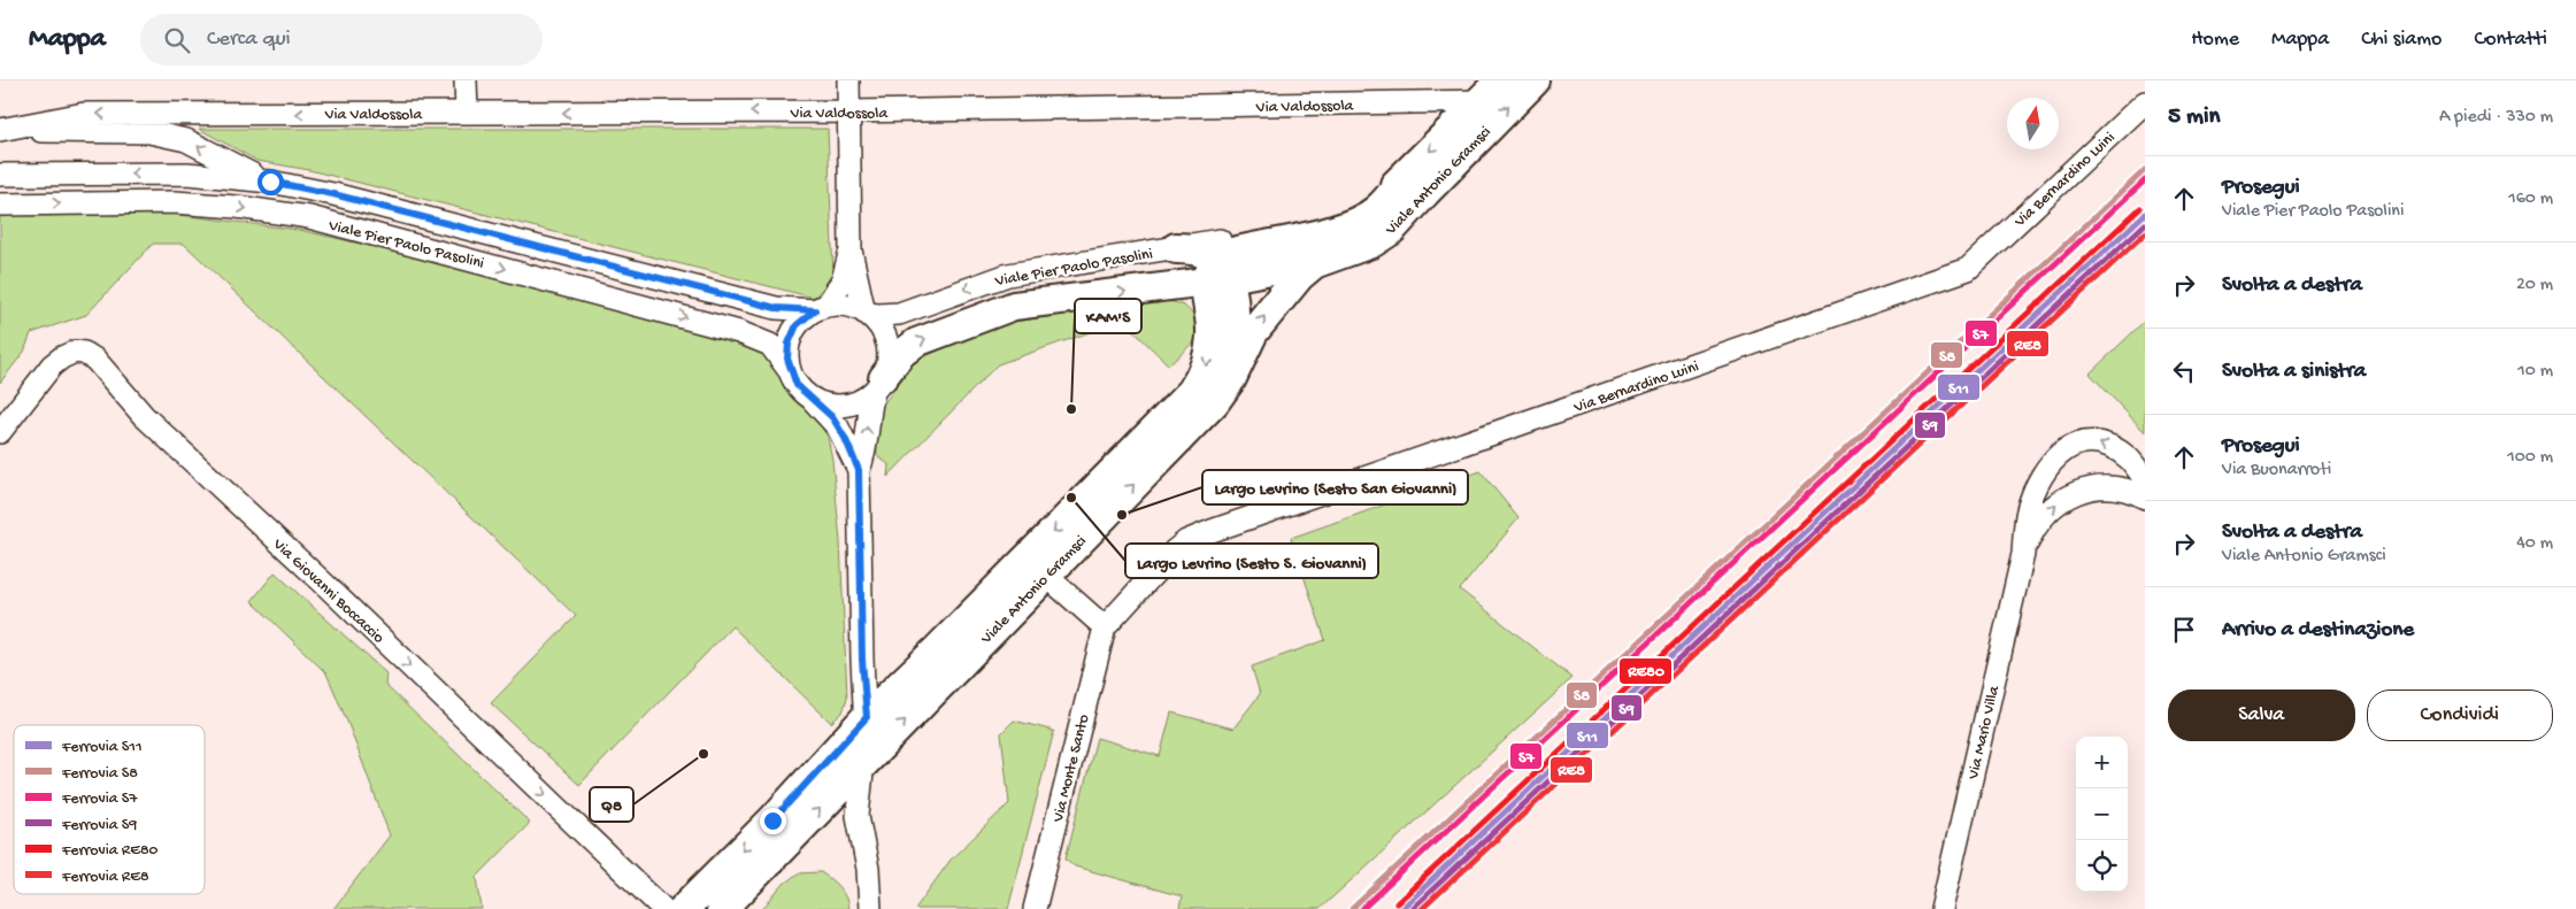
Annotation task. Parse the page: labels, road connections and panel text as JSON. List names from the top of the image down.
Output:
{
  "streets": {
    "main road": ["Viale Antonio Gramsci"],
    "street": [
      "Via Valdossola",
      "Via Bernardino Luini",
      "Viale Pier Paolo Pasolini",
      "Via Giovanni Boccaccio",
      "Via Mario Villa",
      "Via Monte Santo"
    ]
  },
  "crossings": [
    ["Via Valdossola", "Viale Antonio Gramsci"],
    ["Via Valdossola", "Viale Pier Paolo Pasolini"],
    ["Via Bernardino Luini", "Via Monte Santo"],
    ["Viale Antonio Gramsci", "Viale Pier Paolo Pasolini"]
  ],
  "one_way": ["Via Valdossola", "Via Giovanni Boccaccio"],
  "places": [
    "KAM'S",
    "Largo Levrino (Sesto S. Giovanni)",
    "Largo Levrino (Sesto San Giovanni)",
    "Q8"
  ],
  "lines": [
    "rail line S8",
    "rail line S7",
    "rail line RE80",
    "rail line S11",
    "rail line S9",
    "rail line RE8"
  ],
  "legend": [
    "Ferrovia S11",
    "Ferrovia S8",
    "Ferrovia S7",
    "Ferrovia S9",
    "Ferrovia RE80",
    "Ferrovia RE8"
  ],
  "north": "top",
  "page": {
    "header": "Mappa",
    "search": "Cerca qui",
    "nav": [
      "Home",
      "Mappa",
      "Chi siamo",
      "Contatti"
    ],
    "heading": ["5 min", "A piedi · 330 m"],
    "list": [
      ["Prosegui", "Viale Pier Paolo Pasolini", "160 m"],
      ["Svolta a destra", "20 m"],
      ["Svolta a sinistra", "10 m"],
      ["Prosegui", "Via Buonarroti", "100 m"],
      ["Svolta a destra", "Viale Antonio Gramsci", "40 m"],
      "Arrivo a destinazione"
    ],
    "buttons": ["Salva", "Condividi"],
    "map_buttons": ["+", "−"]
  }
}
